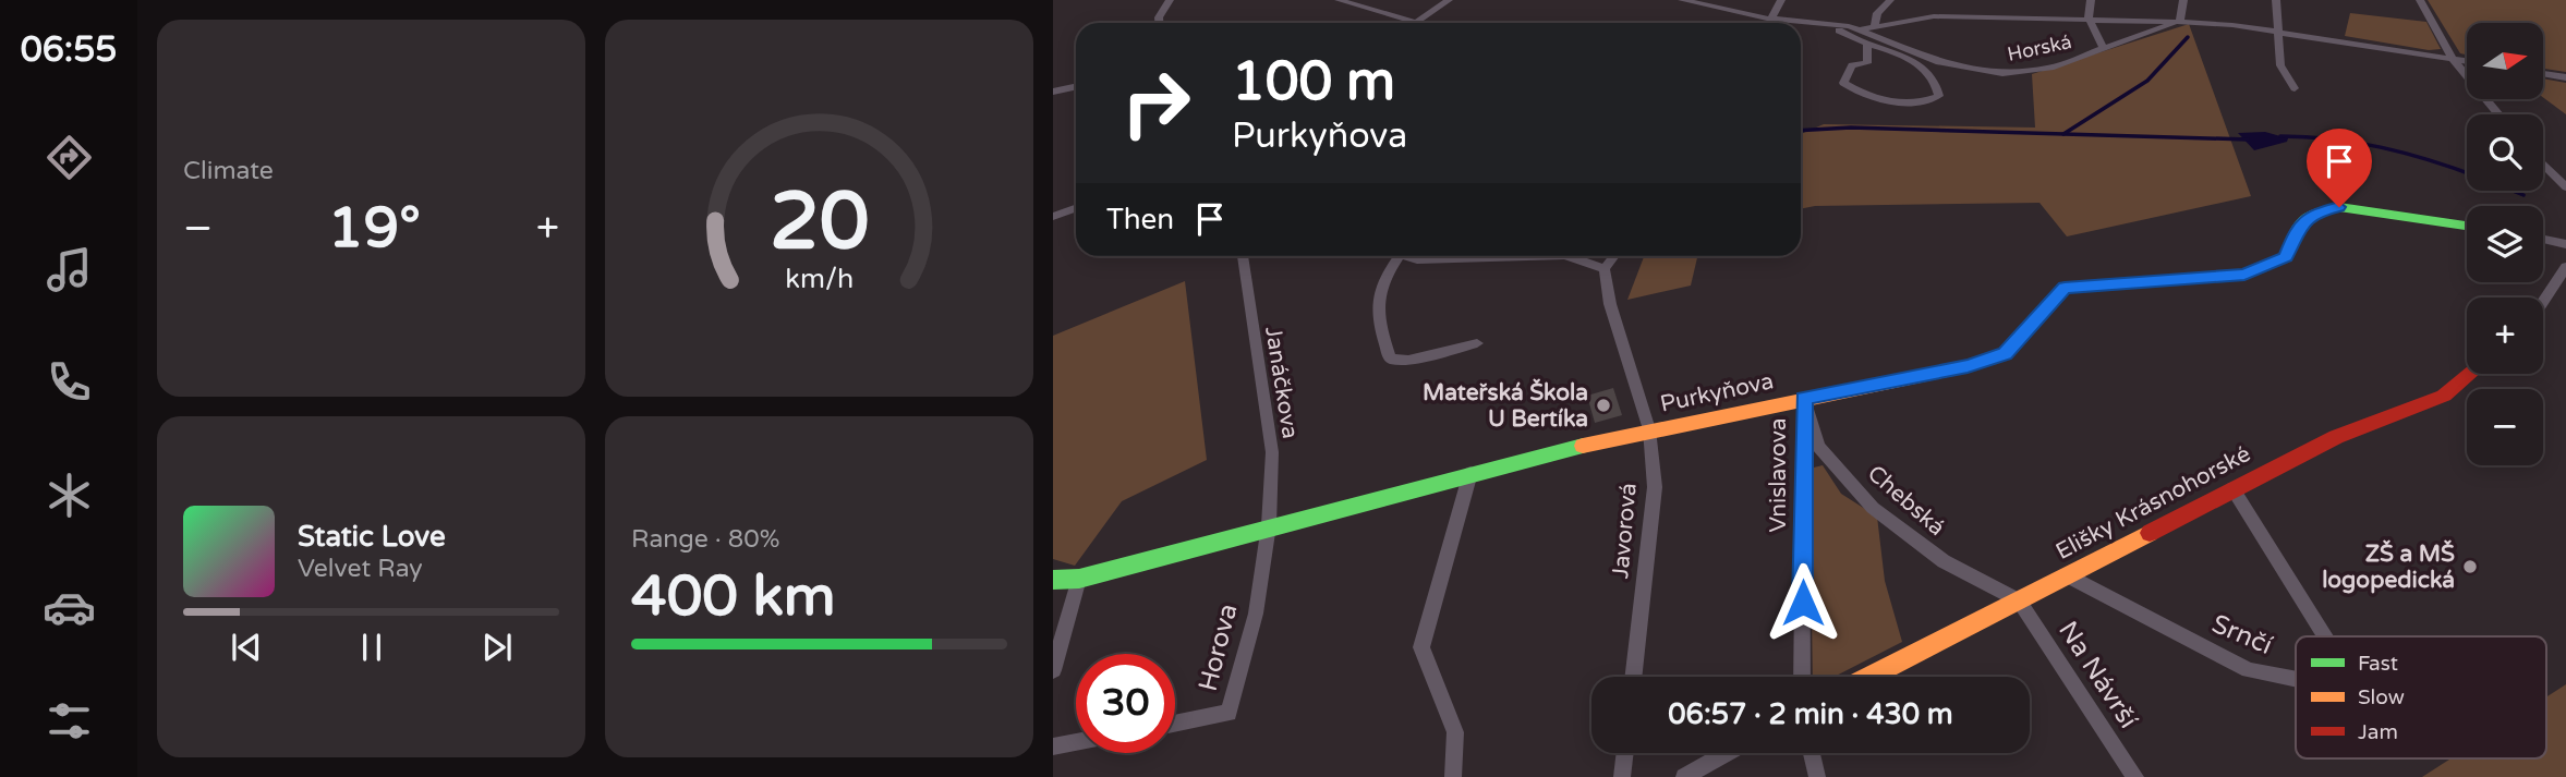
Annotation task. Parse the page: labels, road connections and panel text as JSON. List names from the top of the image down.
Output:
{
  "streets": {
    "street": [
      "Horská",
      "Janáčkova",
      "Purkyňova",
      "Vnislavova",
      "Chebská",
      "Elišky Krásnohorské",
      "Javorová",
      "Srnčí",
      "Horova",
      "Na Návrší"
    ]
  },
  "crossings": [
    ["Janáčkova", "Purkyňova"],
    ["Janáčkova", "Horova"],
    ["Purkyňova", "Vnislavova"],
    ["Purkyňova", "Chebská"],
    ["Purkyňova", "Javorová"],
    ["Purkyňova", "Horova"],
    ["Vnislavova", "Chebská"],
    ["Chebská", "Elišky Krásnohorské"],
    ["Chebská", "Na Návrší"],
    ["Elišky Krásnohorské", "Srnčí"],
    ["Elišky Krásnohorské", "Na Návrší"]
  ],
  "places": ["Mateřská Škola U Bertíka", "ZŠ a MŠ logopedická"],
  "legend": ["Fast", "Slow", "Jam"],
  "north": "right",
  "page": {
    "tabs": "06:55",
    "tile": [
      "Climate",
      ["Range · 80%", "400 km"]
    ],
    "map_buttons": ["+", "−"],
    "turn": ["100 m", "Purkyňova"],
    "then": "Then",
    "heat": ["−", "19°", "+"],
    "song": ["Static Love", "Velvet Ray"],
    "limit": "30",
    "trip": "06:57 · 2 min · 430 m",
    "gauge": ["20", "km/h"]
  }
}
